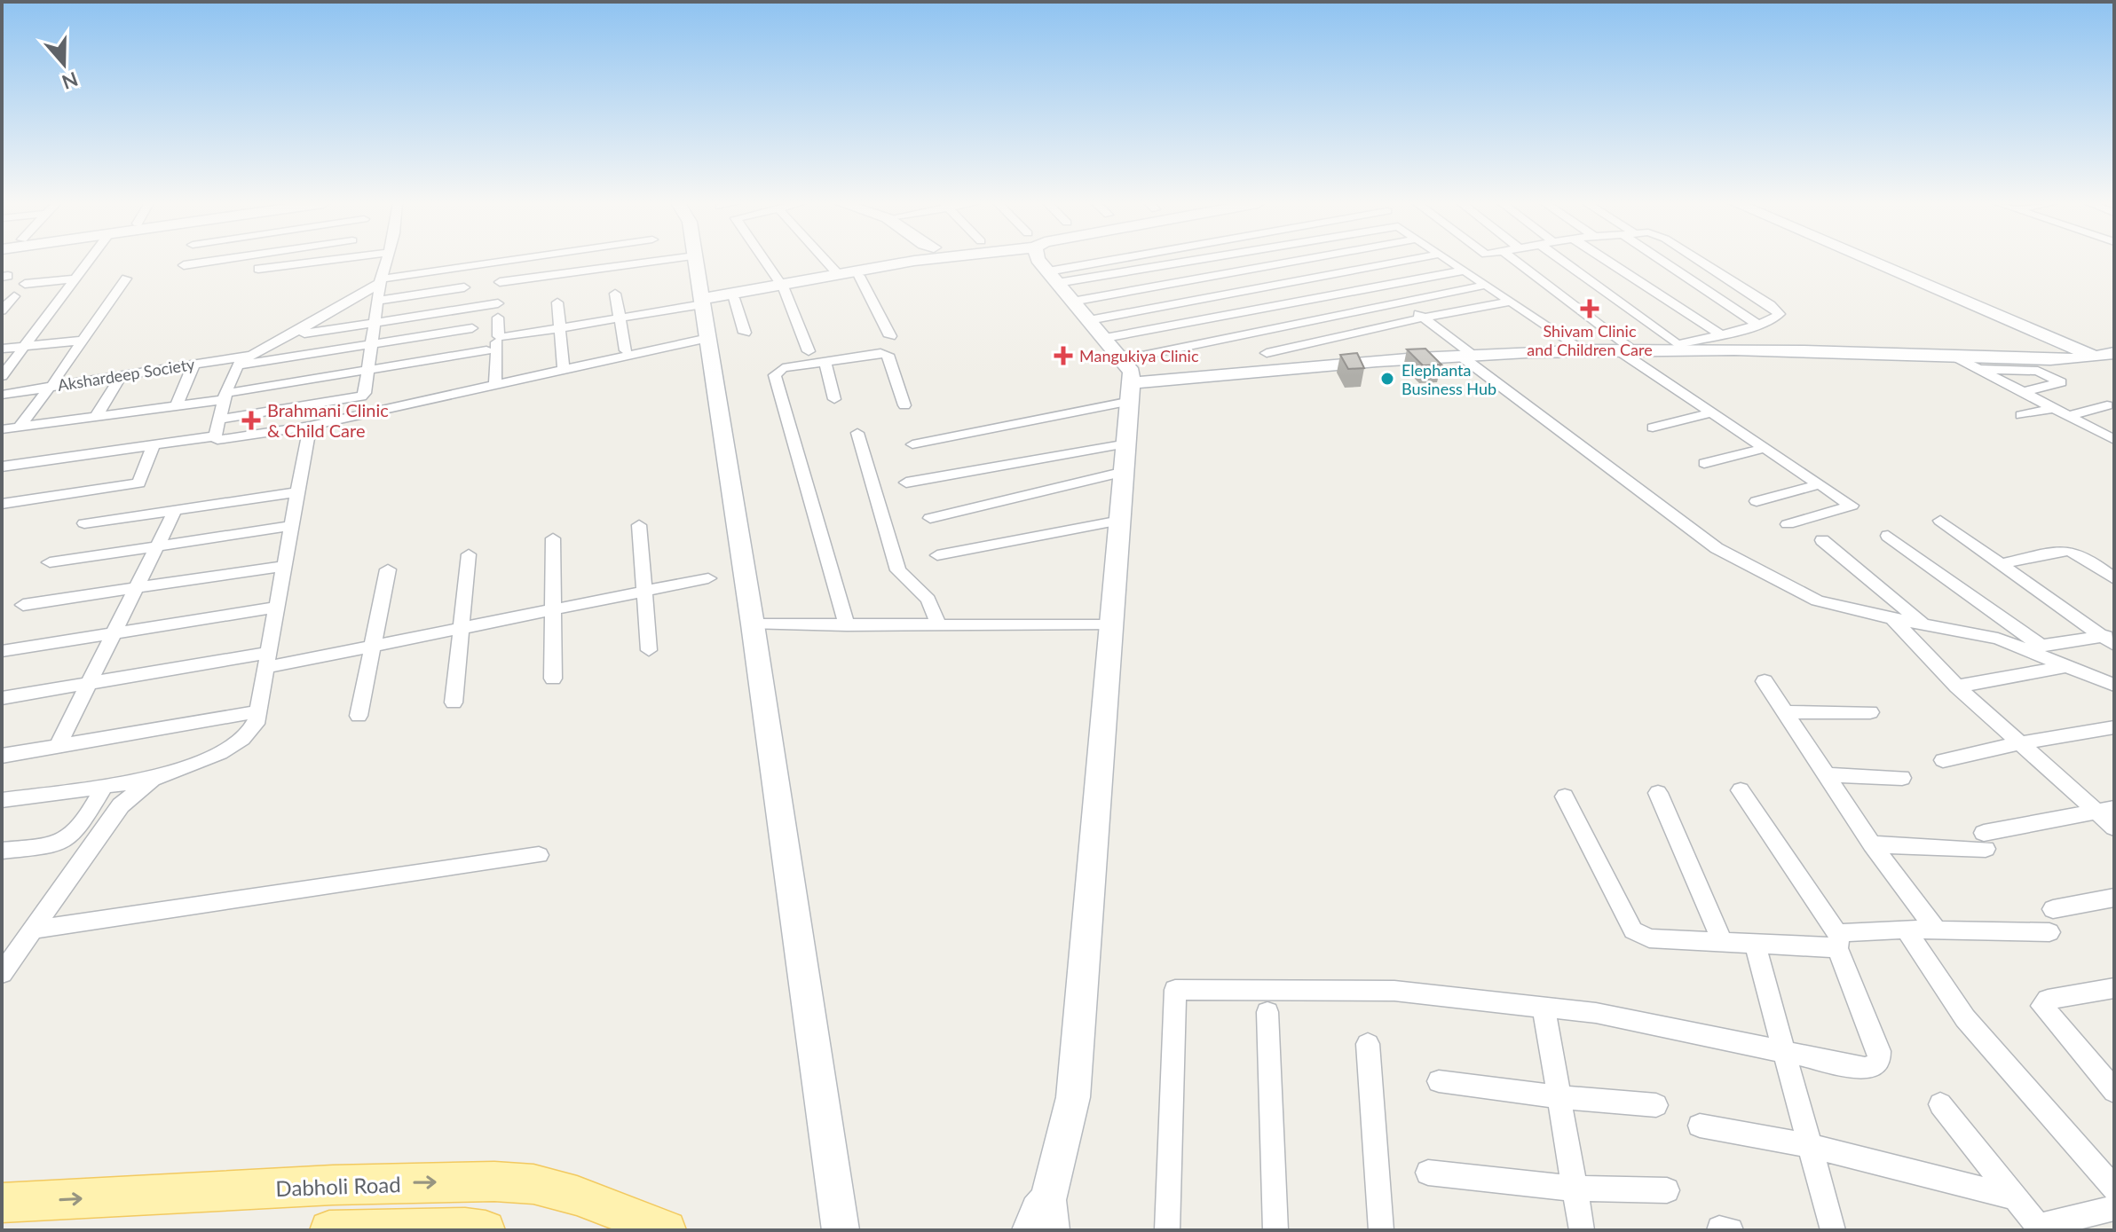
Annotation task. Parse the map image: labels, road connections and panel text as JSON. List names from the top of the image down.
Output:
{
  "streets": {
    "main road": ["Dabholi Road"],
    "street": ["Akshardeep Society"]
  },
  "one_way": ["Dabholi Road"],
  "places": {
    "health": ["Shivam Clinic and Children Care", "Mangukiya Clinic", "Brahmani Clinic & Child Care"],
    "other": ["Elephanta Business Hub"]
  },
  "north": "bottom"
}
